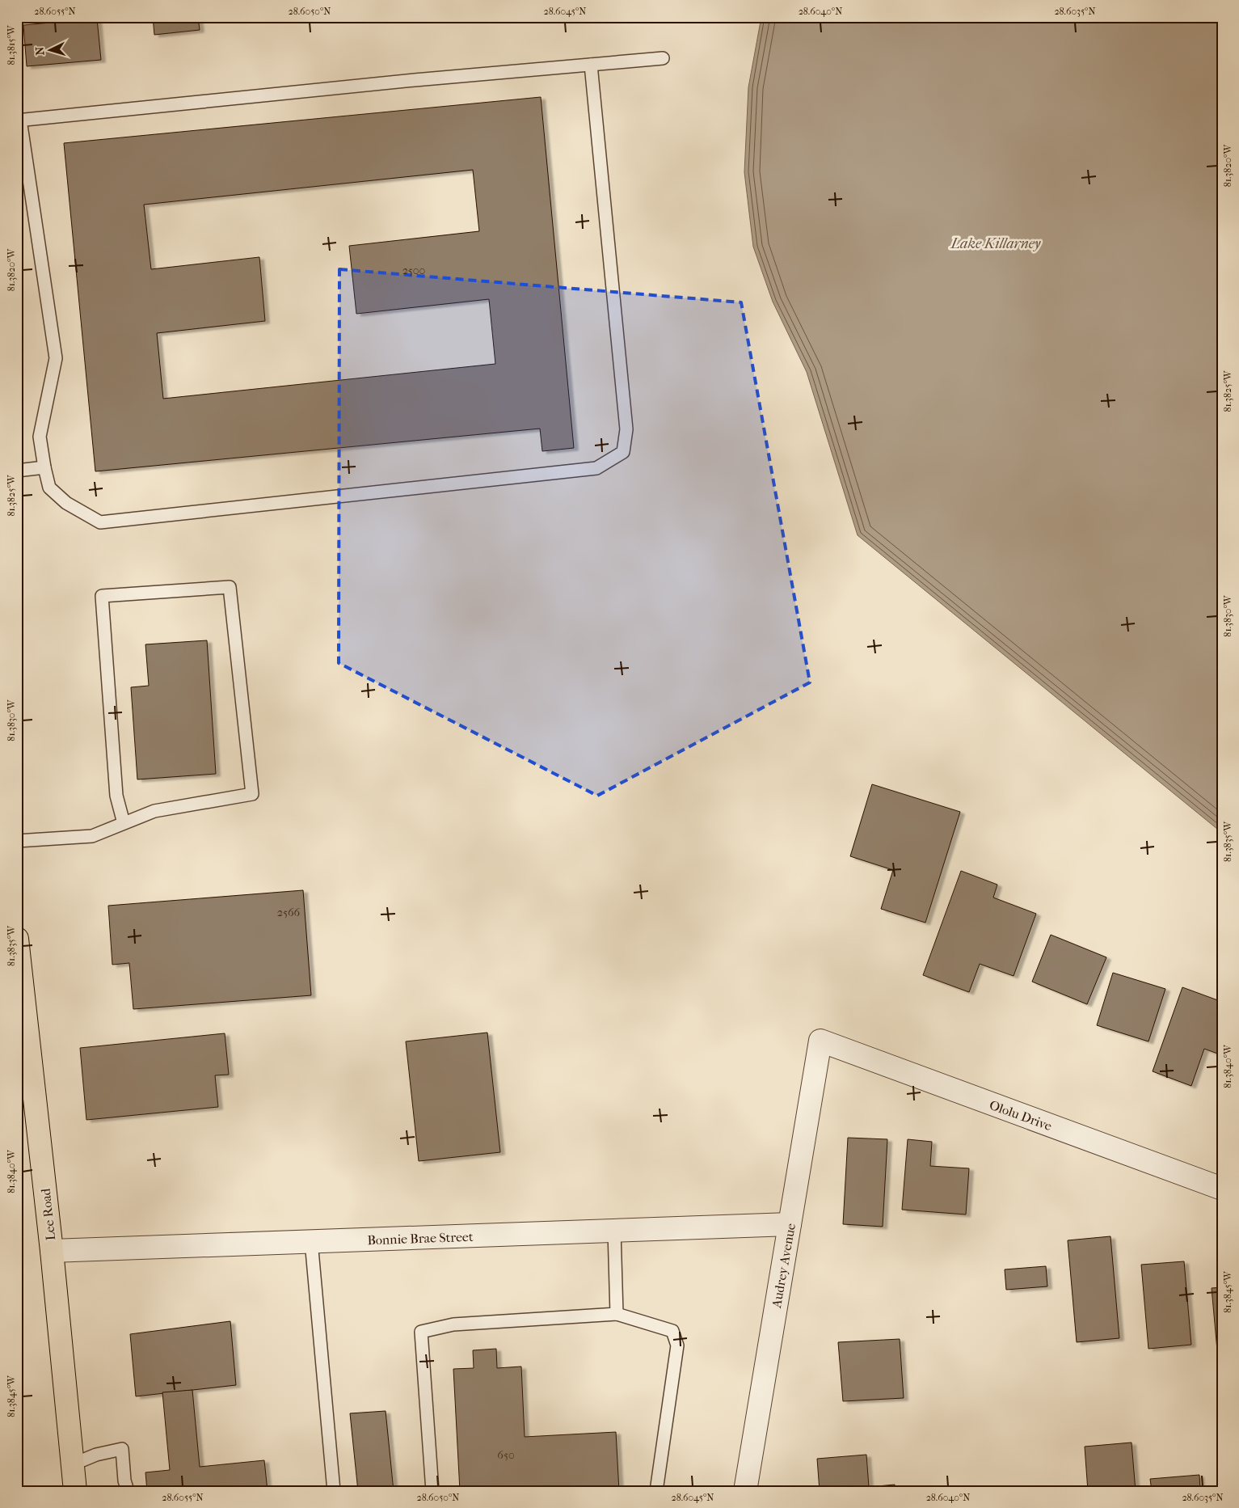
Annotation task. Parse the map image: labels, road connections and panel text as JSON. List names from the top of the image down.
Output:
{
  "streets": {
    "main road": ["Lee Road"],
    "street": ["Ololu Drive", "Bonnie Brae Street", "Audrey Avenue"]
  },
  "crossings": [
    ["Ololu Drive", "Audrey Avenue"],
    ["Lee Road", "Bonnie Brae Street"],
    ["Bonnie Brae Street", "Audrey Avenue"]
  ],
  "water": ["Lake Killarney"],
  "house_numbers": ["2500", "2566", "650"],
  "north": "left",
  "coordinates": [
    "28.6055°N",
    "28.6050°N",
    "28.6045°N",
    "28.6040°N",
    "28.6035°N",
    "81.3815°W",
    "81.3820°W",
    "81.3825°W",
    "81.3830°W",
    "81.3835°W",
    "81.3840°W",
    "81.3845°W"
  ]
}
